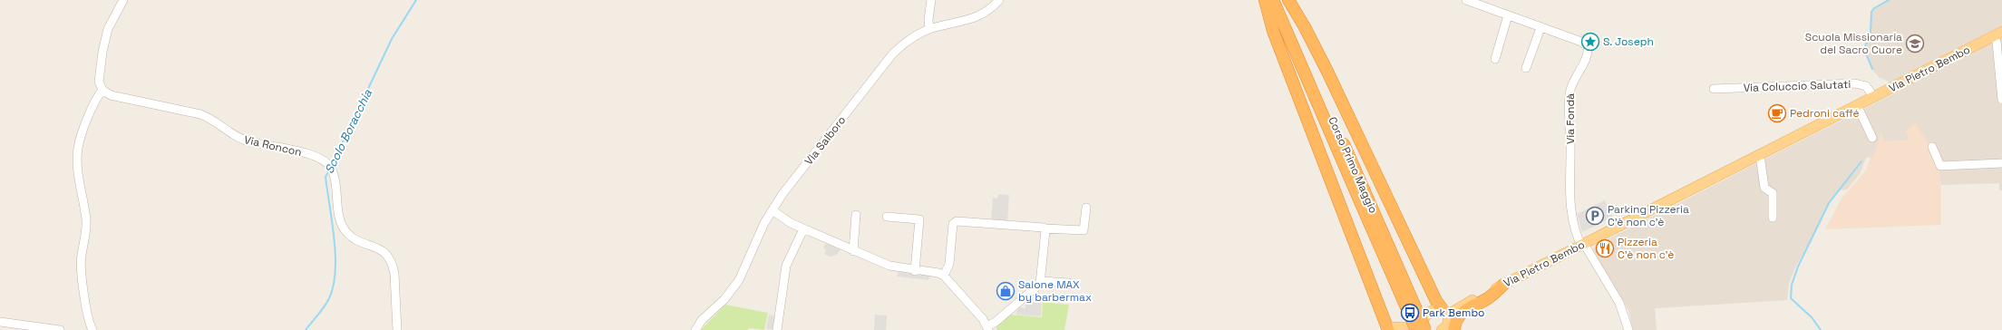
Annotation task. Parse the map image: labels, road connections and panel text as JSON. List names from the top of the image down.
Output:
{
  "streets": {
    "highway": ["Corso Primo Maggio"],
    "main road": ["Via Pietro Bembo"],
    "street": [
      "Via Coluccio Salutati",
      "Via Fondà",
      "Via Salboro",
      "Via Roncon"
    ]
  },
  "crossings": [
    ["Via Pietro Bembo", "Via Coluccio Salutati"],
    ["Via Pietro Bembo", "Via Fondà"]
  ],
  "water": ["Scolo Boracchia"],
  "places": {
    "place": ["S. Joseph"],
    "school or university": ["Scuola Missionaria del Sacro Cuore"],
    "cafe": ["Pedroni caffé"],
    "parking": ["Parking Pizzeria C'è non c'è"],
    "restaurant": ["Pizzeria C'è non c'è"],
    "shop": ["Salone MAX by barbermax"],
    "bus stop": ["Park Bembo"]
  }
}
